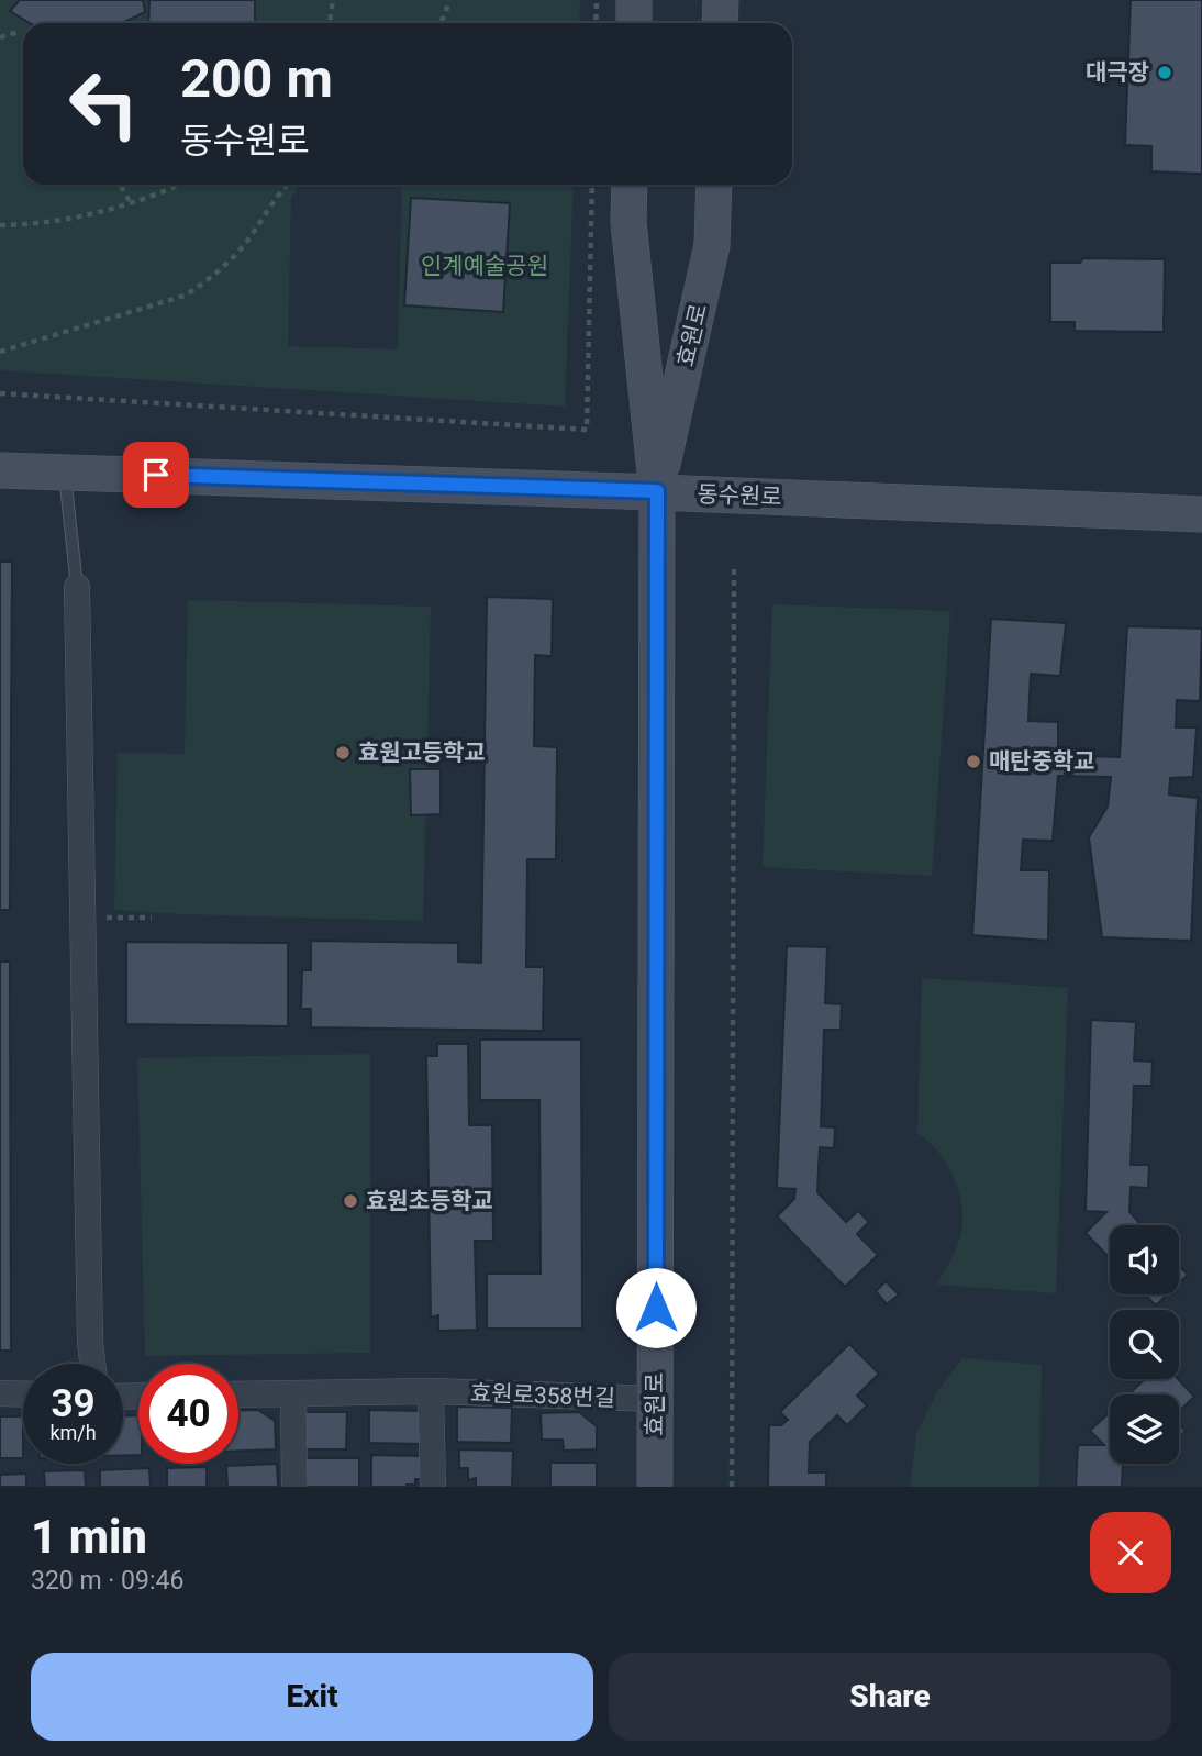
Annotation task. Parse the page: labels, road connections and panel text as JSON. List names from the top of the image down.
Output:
{
  "streets": {
    "street": ["효원로", "동수원로", "효원로358번길"]
  },
  "crossings": [
    ["효원로", "동수원로"],
    ["효원로", "효원로358번길"]
  ],
  "parks": ["인계예술공원"],
  "places": [
    "대극장",
    "효원고등학교",
    "매탄중학교",
    "효원초등학교"
  ],
  "page": {
    "turn": ["200 m", "동수원로"],
    "speed": "39 km/h",
    "limit": "40",
    "heading": ["1 min", "320 m · 09:46"],
    "buttons": ["Exit", "Share"]
  }
}
